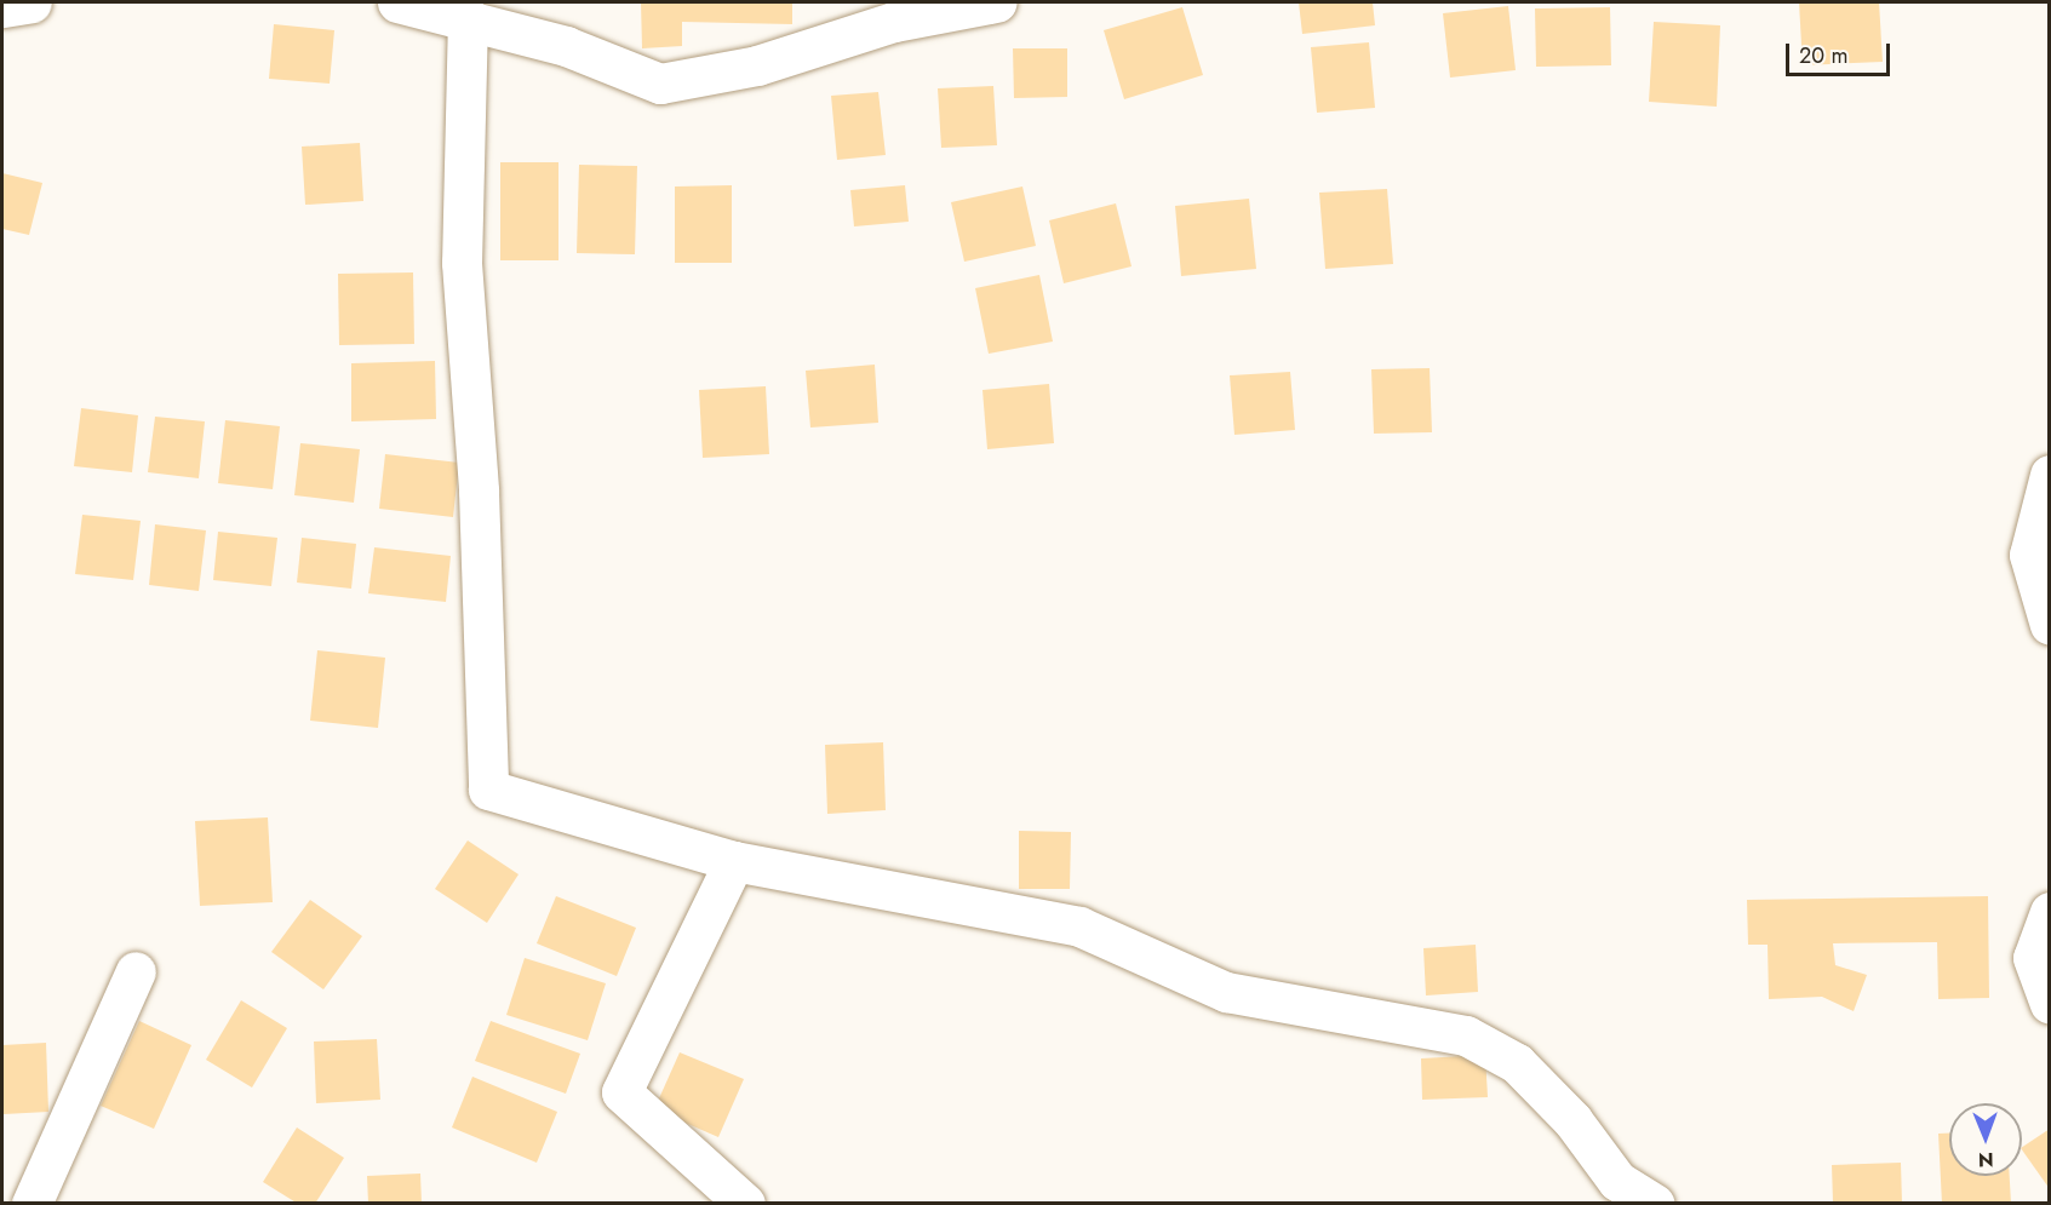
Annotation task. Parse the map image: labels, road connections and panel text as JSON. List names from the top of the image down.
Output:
{
  "scale_bar": "20 m",
  "north": "bottom"
}
